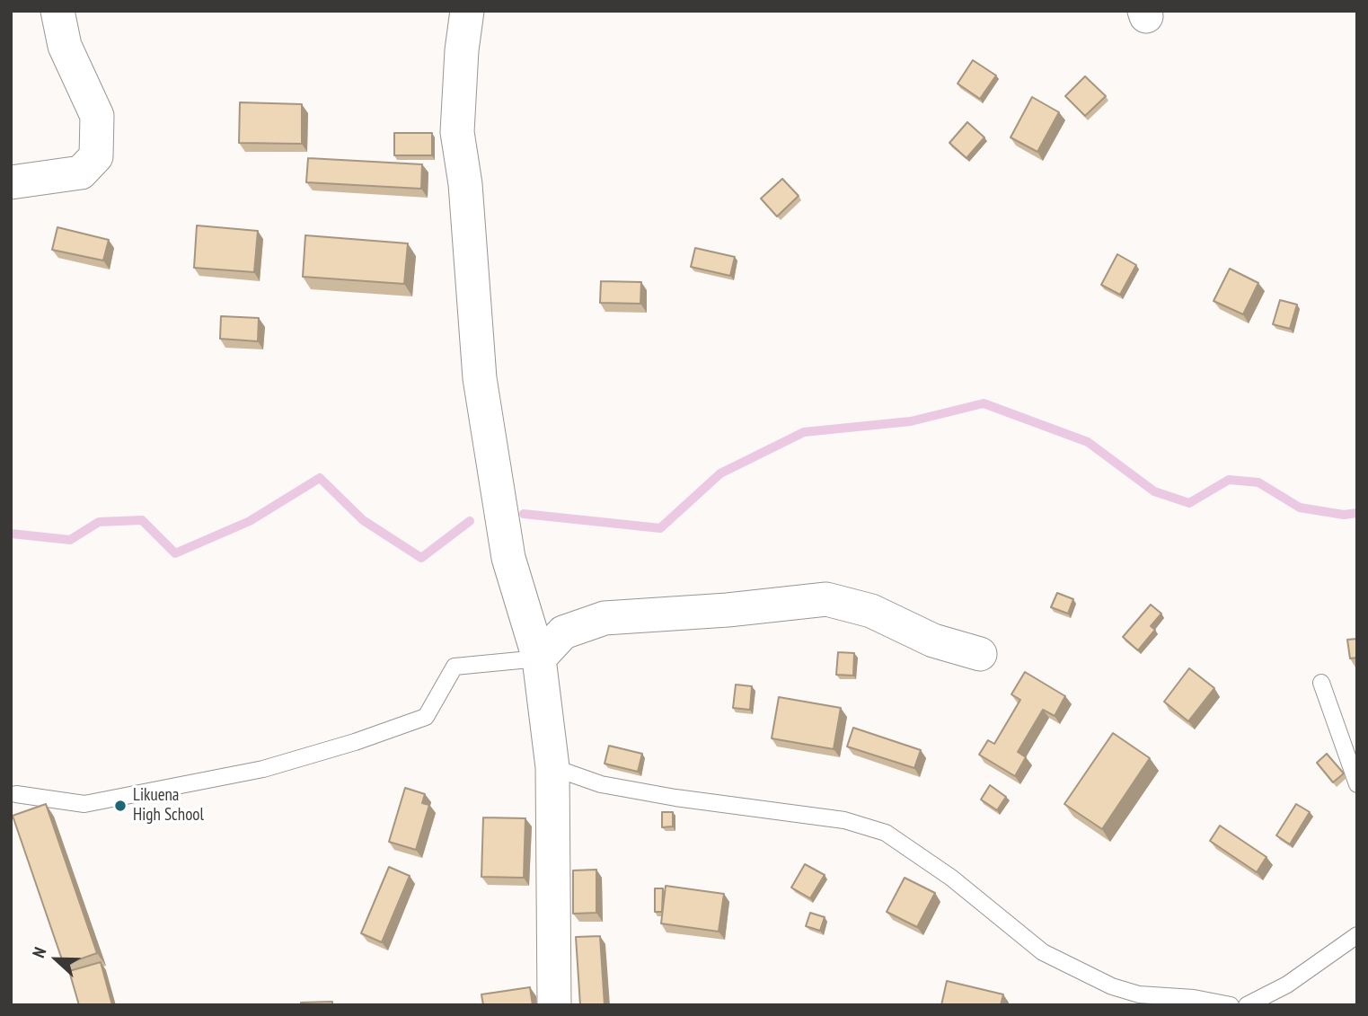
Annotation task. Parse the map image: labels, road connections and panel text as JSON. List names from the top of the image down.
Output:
{
  "places": ["Likuena High School"],
  "north": "left"
}
